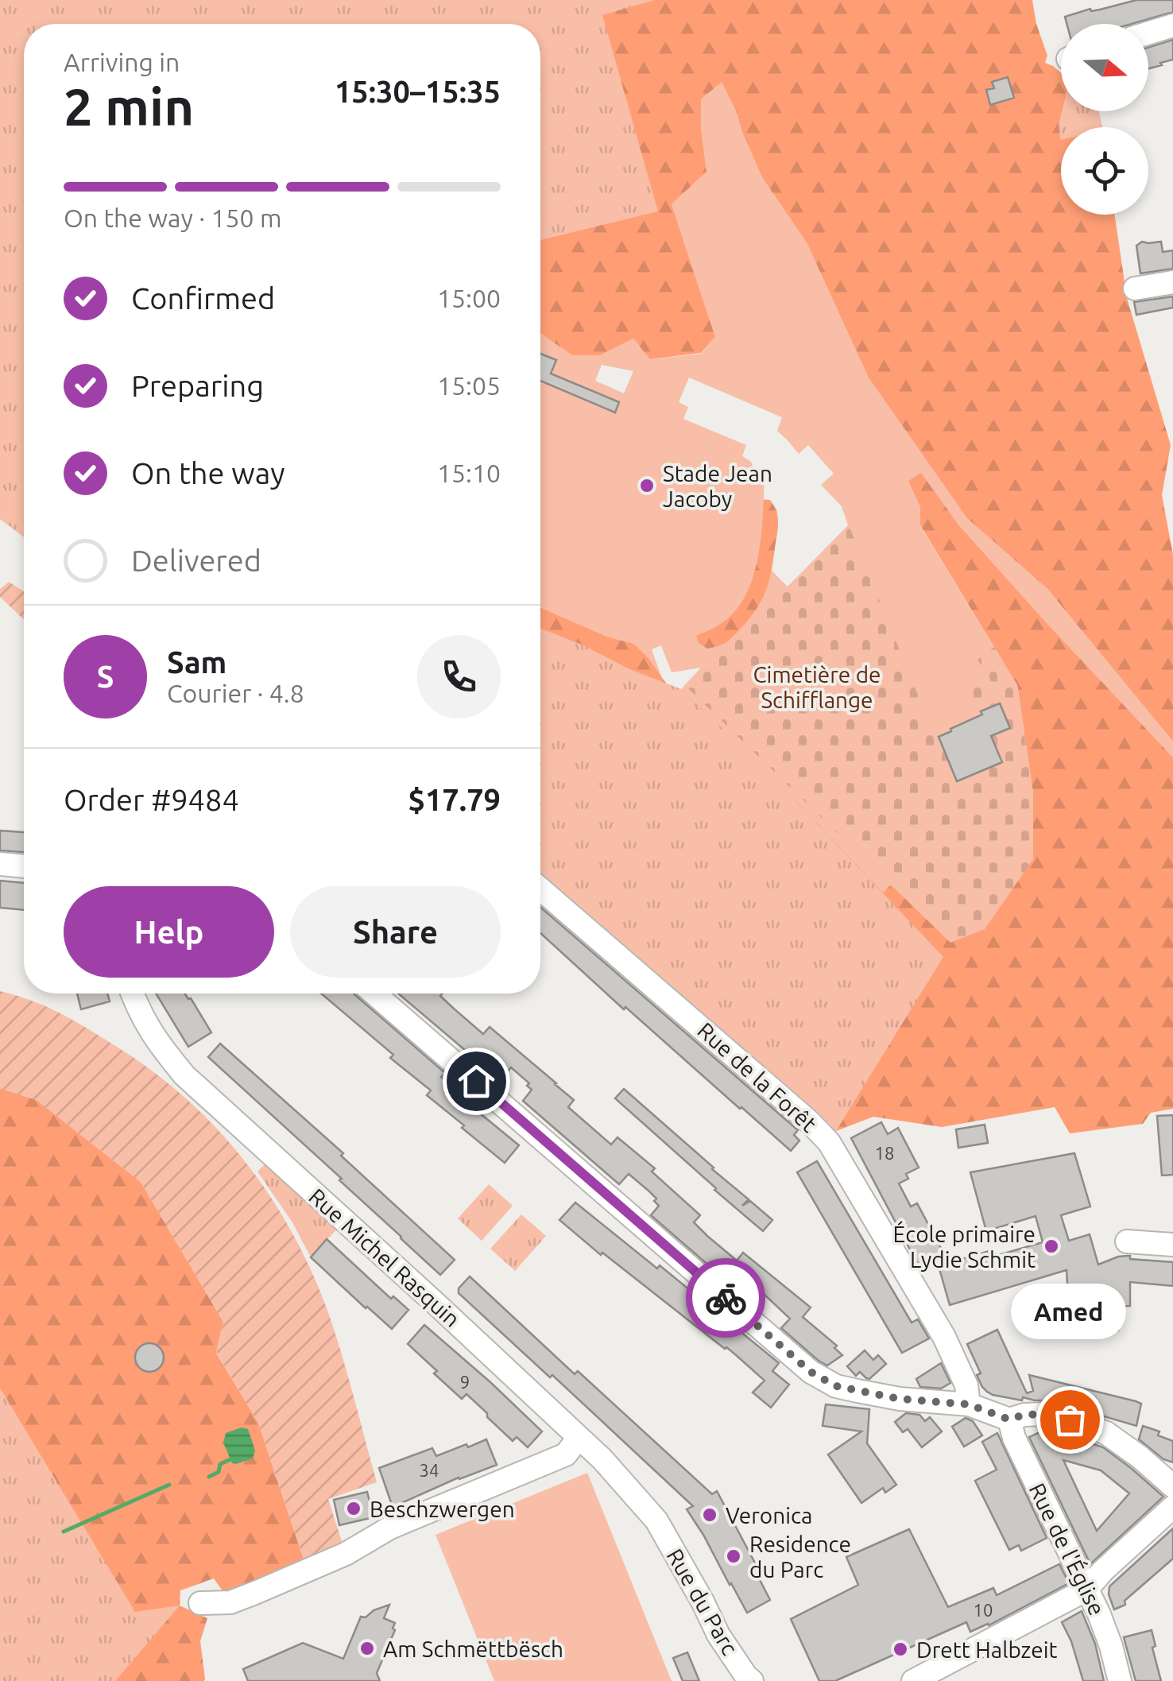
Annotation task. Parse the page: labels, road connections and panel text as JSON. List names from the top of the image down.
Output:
{
  "streets": {
    "street": [
      "Rue de la Forêt",
      "Rue Michel Rasquin",
      "Rue de l'Église",
      "Rue du Parc"
    ]
  },
  "crossings": [
    ["Rue Michel Rasquin", "Rue du Parc"]
  ],
  "parks": ["Cimetière de Schifflange"],
  "places": [
    "Stade Jean Jacoby",
    "École primaire Lydie Schmit",
    "Amed",
    "Beschzwergen",
    "Veronica",
    "Residence du Parc",
    "Am Schmëttbësch",
    "Drett Halbzeit"
  ],
  "house_numbers": [
    "18",
    "9",
    "34",
    "10"
  ],
  "north": "right",
  "page": {
    "heading": ["2 min", "Arriving in", "15:30–15:35"],
    "panel": [
      "Sam",
      "Courier · 4.8",
      "Order #9484",
      "$17.79"
    ],
    "bar": "On the way · 150 m",
    "list": [
      ["Confirmed", "15:00"],
      ["Preparing", "15:05"],
      ["On the way", "15:10"],
      "Delivered"
    ],
    "round": "S",
    "buttons": ["Help", "Share"],
    "bubble": "Amed"
  }
}
